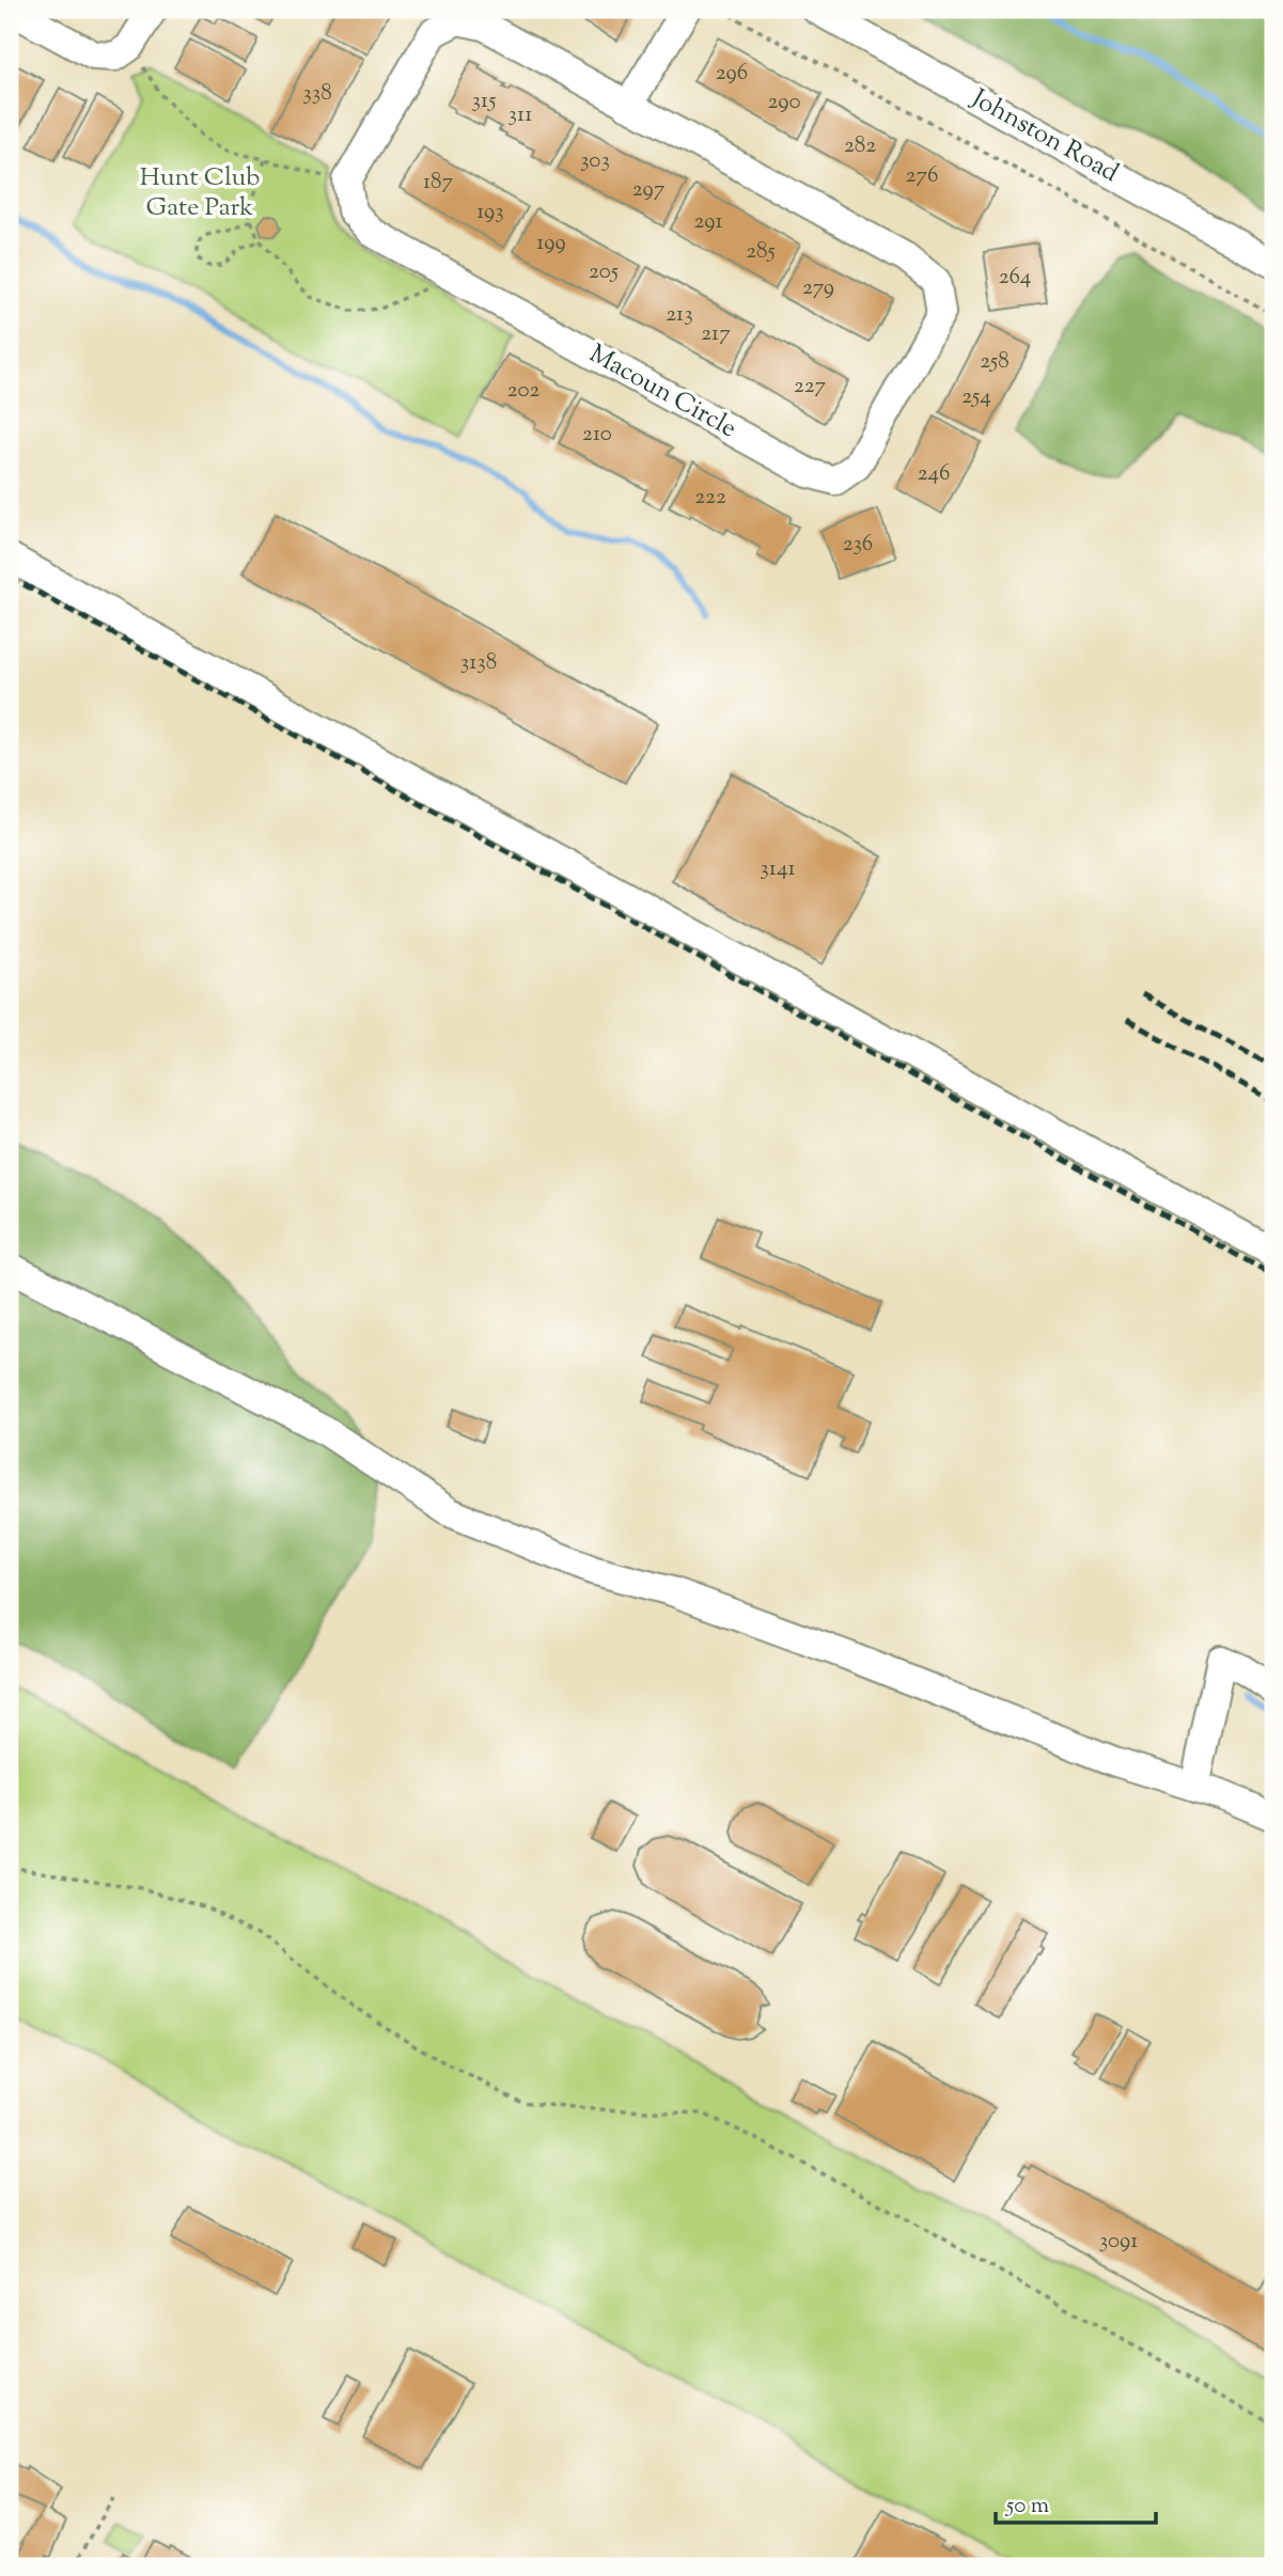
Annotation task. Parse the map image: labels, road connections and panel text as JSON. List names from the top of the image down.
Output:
{
  "streets": {
    "street": ["Johnston Road", "Macoun Circle"]
  },
  "parks": ["Hunt Club Gate Park"],
  "house_numbers": [
    "296",
    "338",
    "315",
    "290",
    "311",
    "282",
    "303",
    "276",
    "187",
    "297",
    "193",
    "291",
    "199",
    "285",
    "205",
    "264",
    "279",
    "213",
    "217",
    "258",
    "227",
    "202",
    "254",
    "210",
    "246",
    "222",
    "236",
    "3138",
    "3141",
    "3091"
  ],
  "scale_bar": "50 m"
}
